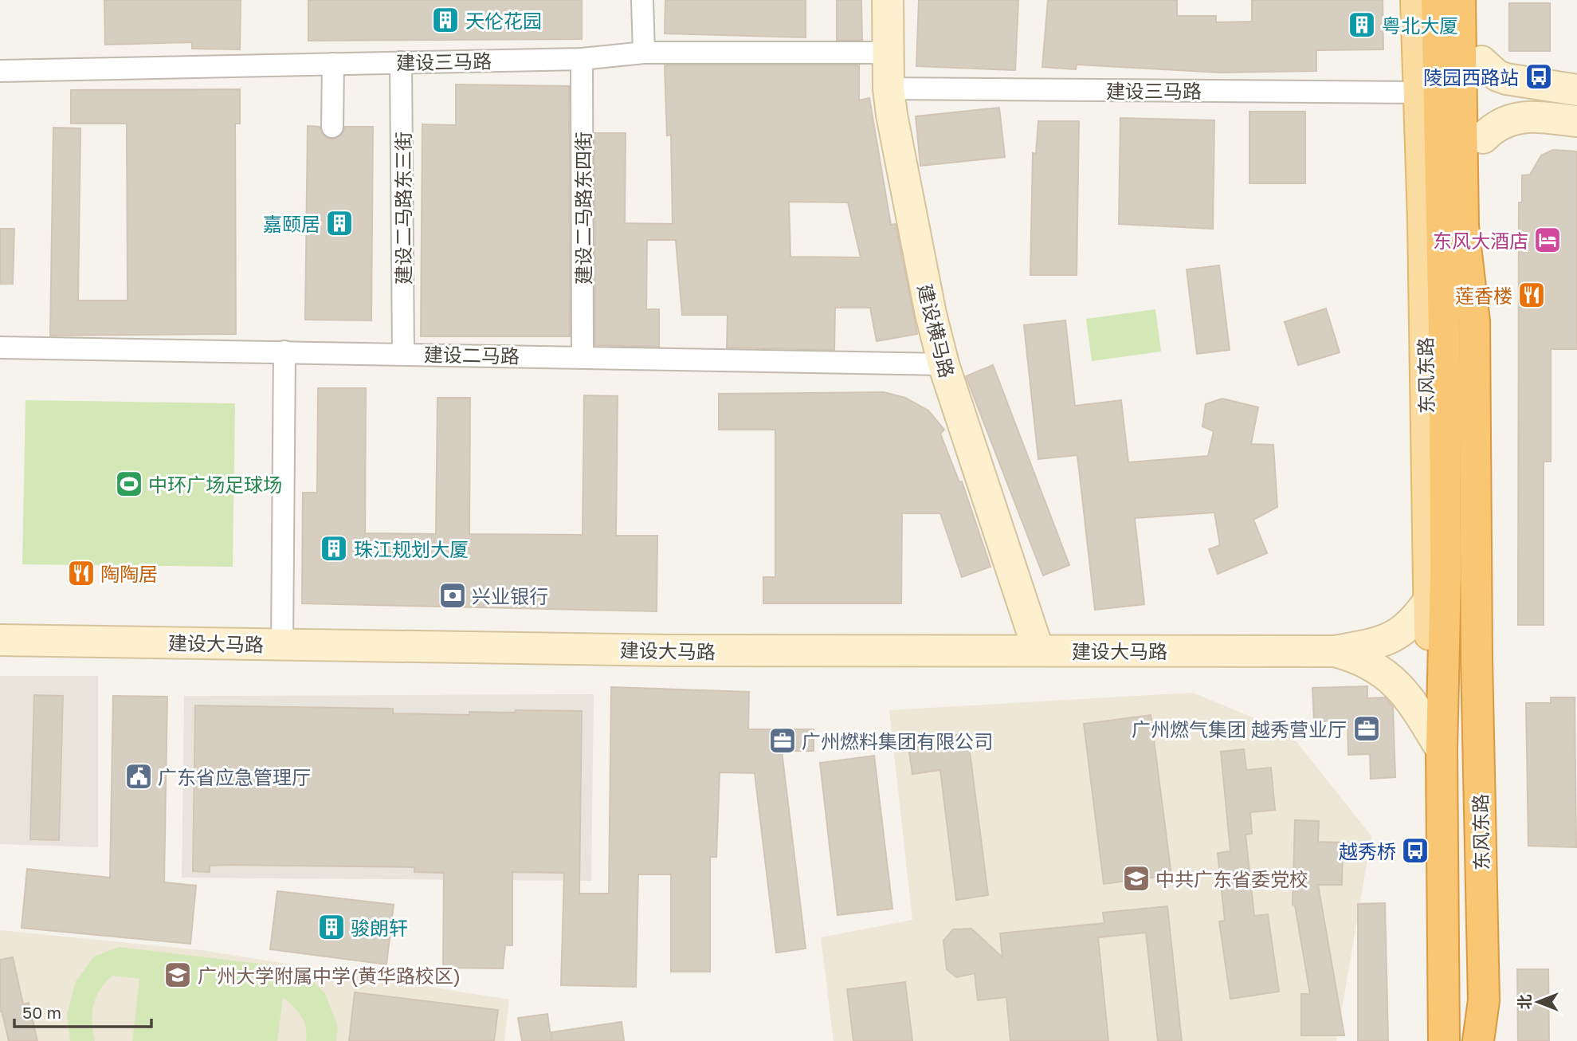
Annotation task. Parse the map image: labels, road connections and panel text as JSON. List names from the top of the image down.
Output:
{
  "streets": {
    "highway": ["东风东路"],
    "street": [
      "建设三马路",
      "建设二马路东三街",
      "建设二马路东四街",
      "建设横马路",
      "建设二马路",
      "建设大马路"
    ]
  },
  "crossings": [
    ["建设三马路", "建设二马路东三街"],
    ["建设三马路", "建设二马路东四街"],
    ["建设三马路", "建设横马路"],
    ["建设三马路", "东风东路"],
    ["建设二马路东三街", "建设二马路"],
    ["建设二马路东四街", "建设二马路"],
    ["建设横马路", "建设二马路"],
    ["建设横马路", "建设大马路"]
  ],
  "places": {
    "building": [
      "天伦花园",
      "粤北大厦",
      "嘉颐居",
      "珠江规划大厦",
      "骏朗轩"
    ],
    "bus stop": ["陵园西路站", "越秀桥"],
    "hotel": ["东风大酒店"],
    "restaurant": ["莲香楼", "陶陶居"],
    "sports": ["中环广场足球场"],
    "bank": ["兴业银行"],
    "office": ["广州燃气集团 越秀营业厅", "广州燃料集团有限公司"],
    "public building": ["广东省应急管理厅"],
    "school or university": ["中共广东省委党校", "广州大学附属中学(黄华路校区)"]
  },
  "scale_bar": "50 m",
  "north": "left"
}
